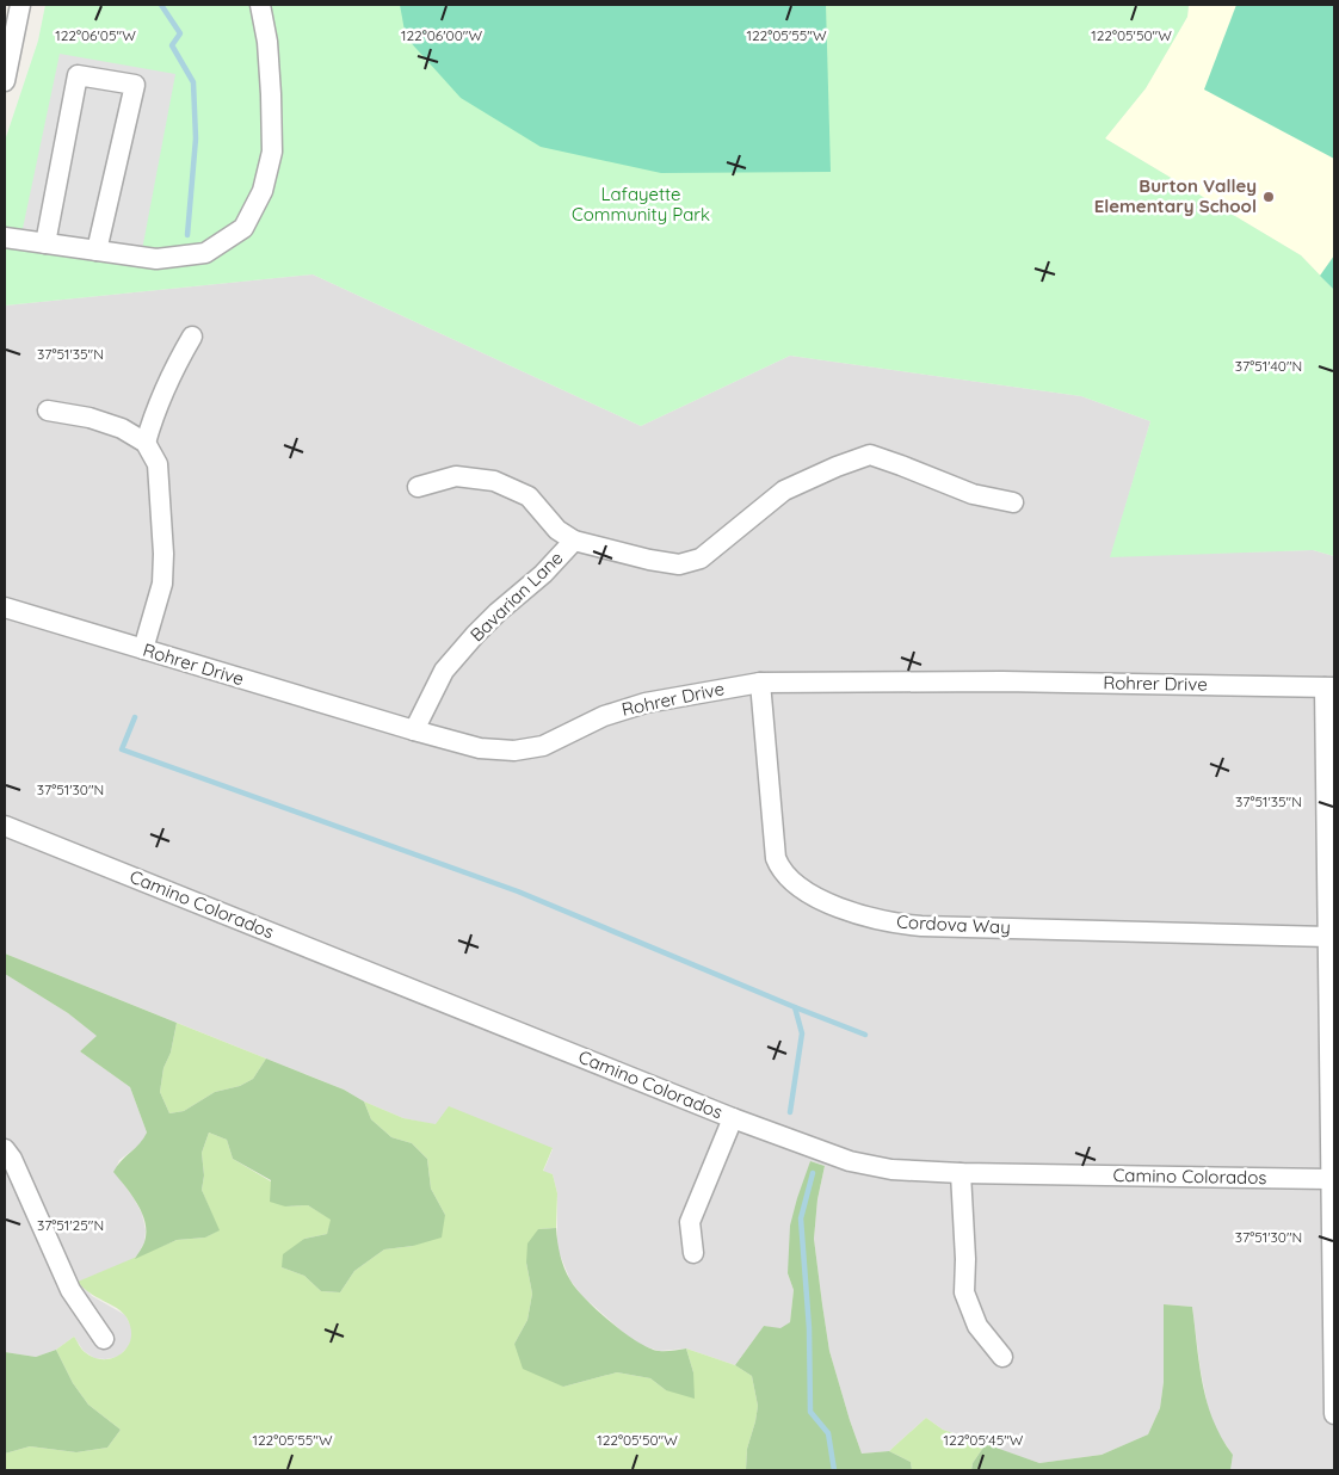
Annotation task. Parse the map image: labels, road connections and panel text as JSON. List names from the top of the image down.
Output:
{
  "streets": {
    "street": [
      "Bavarian Lane",
      "Rohrer Drive",
      "Camino Colorados",
      "Cordova Way"
    ]
  },
  "crossings": [
    ["Bavarian Lane", "Rohrer Drive"],
    ["Rohrer Drive", "Cordova Way"]
  ],
  "parks": ["Lafayette Community Park"],
  "places": ["Burton Valley Elementary School"],
  "coordinates": [
    "122°06'05\"W",
    "122°05'55\"W",
    "122°05'50\"W",
    "122°06'00\"W",
    "37°51'35\"N",
    "37°51'40\"N",
    "37°51'30\"N",
    "37°51'25\"N",
    "122°05'45\"W"
  ]
}
